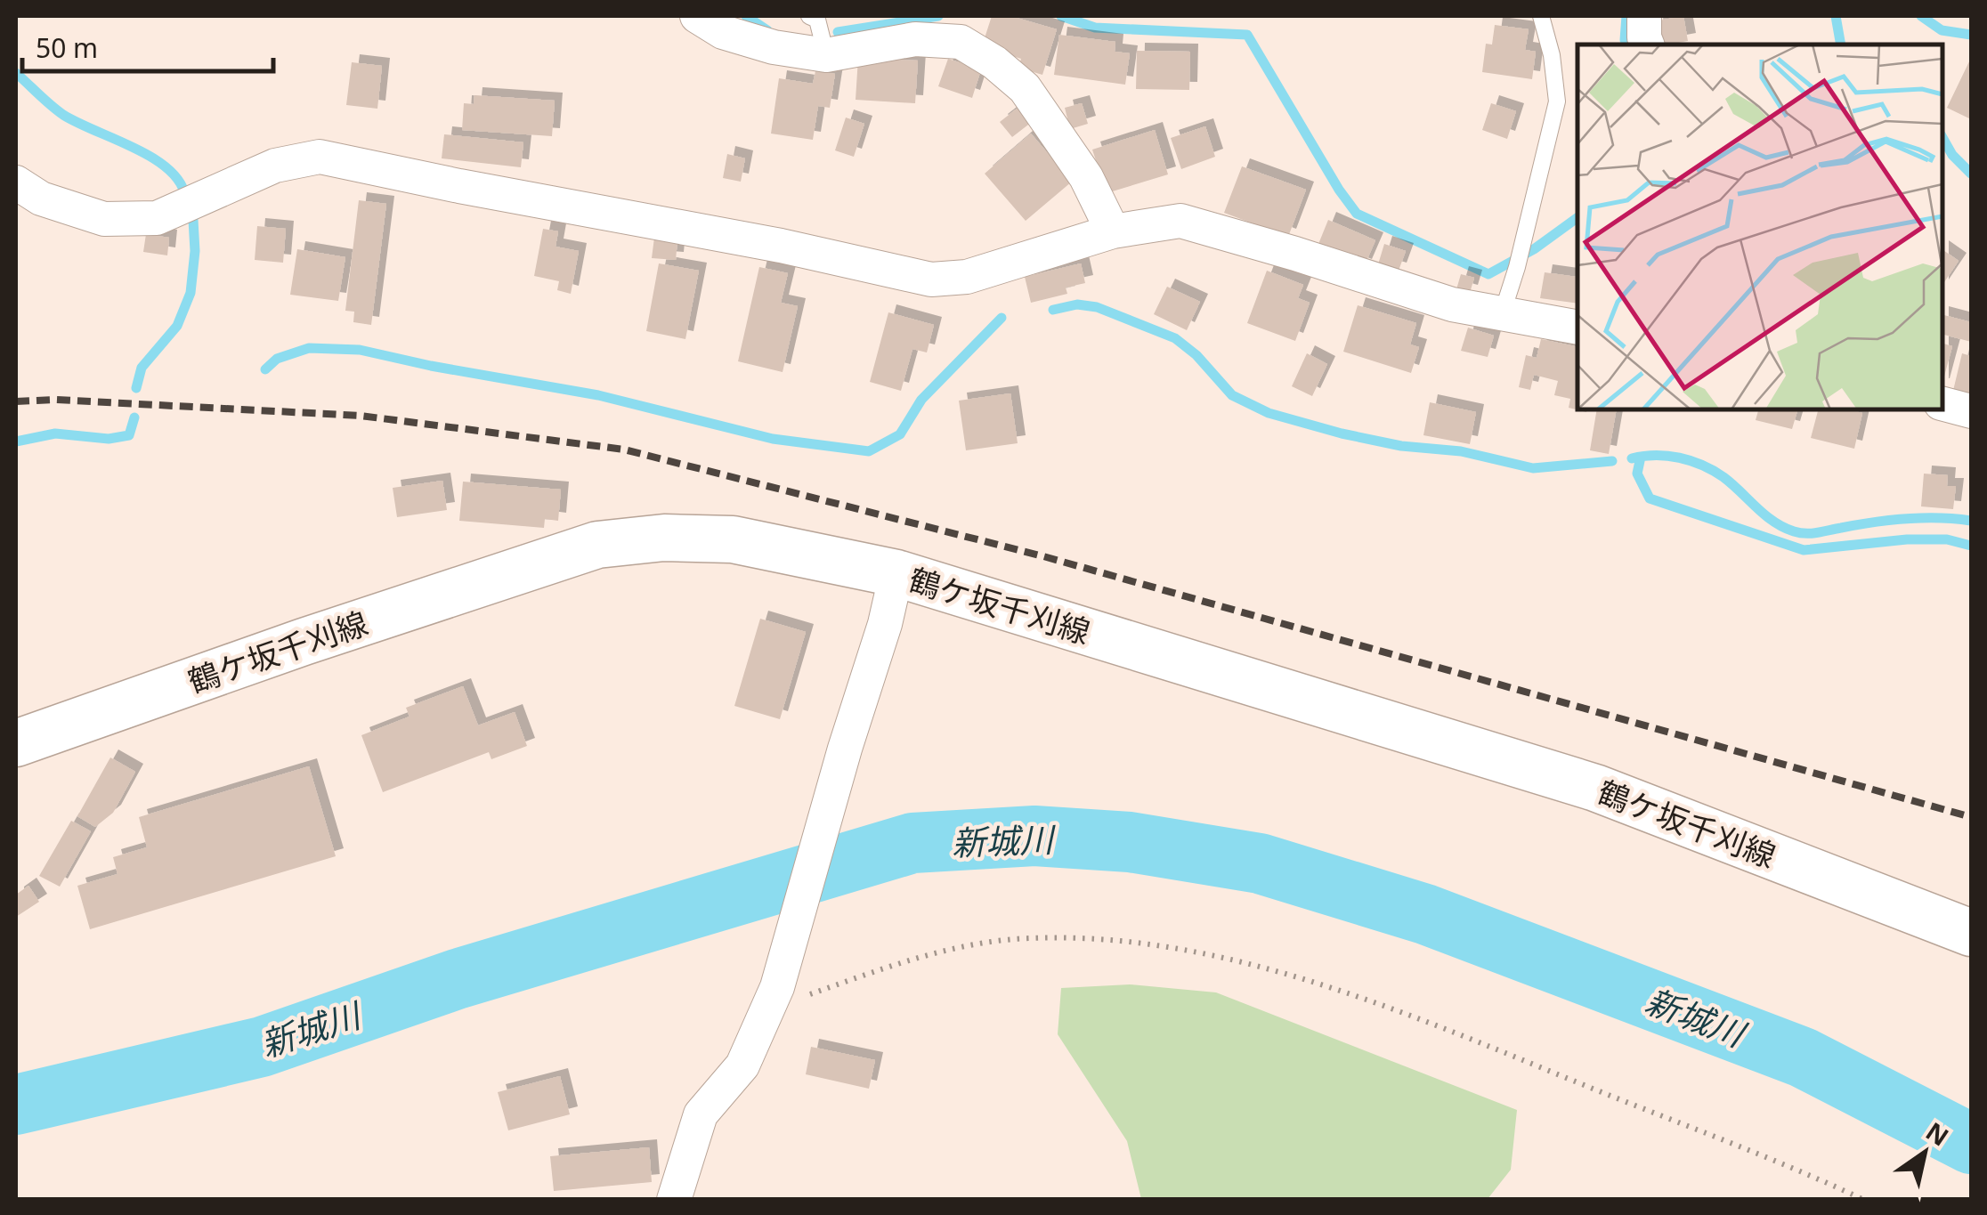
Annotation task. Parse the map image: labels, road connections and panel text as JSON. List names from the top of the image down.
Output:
{
  "streets": {
    "main road": ["鶴ケ坂千刈線"]
  },
  "water": ["新城川"],
  "scale_bar": "50 m",
  "north": "top right"
}
